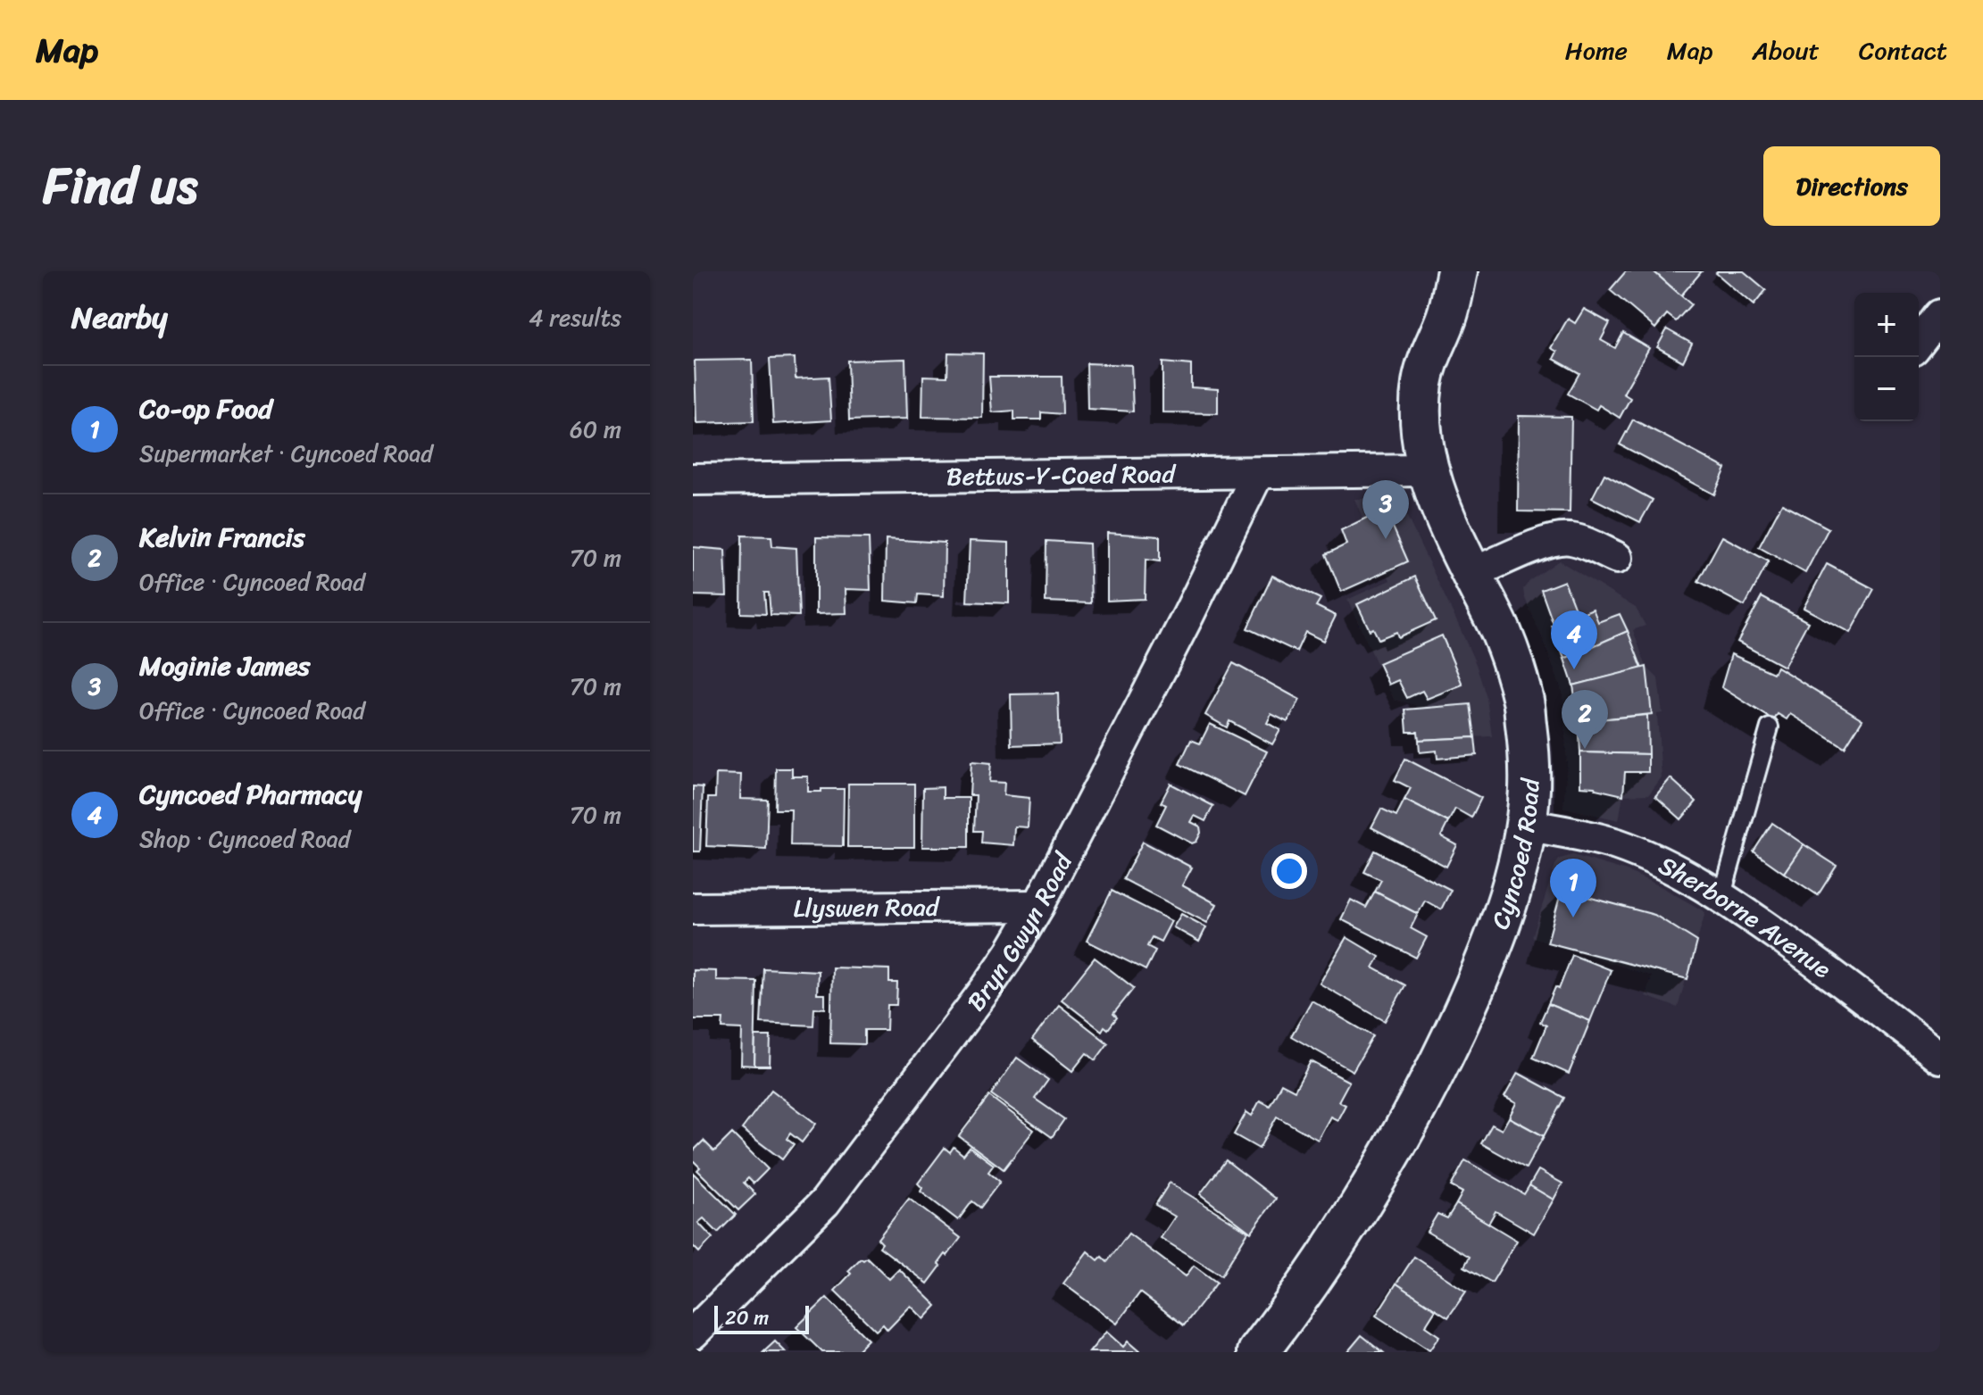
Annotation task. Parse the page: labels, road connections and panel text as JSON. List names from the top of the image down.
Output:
{
  "streets": {
    "street": [
      "Bettws-Y-Coed Road",
      "Cyncoed Road",
      "Llyswen Road",
      "Sherborne Avenue",
      "Bryn Gwyn Road"
    ]
  },
  "crossings": [
    ["Bettws-Y-Coed Road", "Cyncoed Road"],
    ["Bettws-Y-Coed Road", "Bryn Gwyn Road"],
    ["Cyncoed Road", "Sherborne Avenue"],
    ["Llyswen Road", "Bryn Gwyn Road"]
  ],
  "scale_bar": "20 m",
  "page": {
    "header": "Map",
    "nav": [
      "Home",
      "Map",
      "About",
      "Contact"
    ],
    "title": "Find us",
    "buttons": "Directions",
    "heading": ["Nearby", "4 results"],
    "map_buttons": ["+", "−"],
    "list": [
      {
        "mark": "1",
        "name": "Co-op Food",
        "note": "Supermarket · Cyncoed Road",
        "value": "60 m"
      },
      {
        "mark": "2",
        "name": "Kelvin Francis",
        "note": "Office · Cyncoed Road",
        "value": "70 m"
      },
      {
        "mark": "3",
        "name": "Moginie James",
        "note": "Office · Cyncoed Road",
        "value": "70 m"
      },
      {
        "mark": "4",
        "name": "Cyncoed Pharmacy",
        "note": "Shop · Cyncoed Road",
        "value": "70 m"
      }
    ],
    "pins": [
      "3",
      "4",
      "2",
      "1"
    ],
    "scale": "20 m"
  }
}
